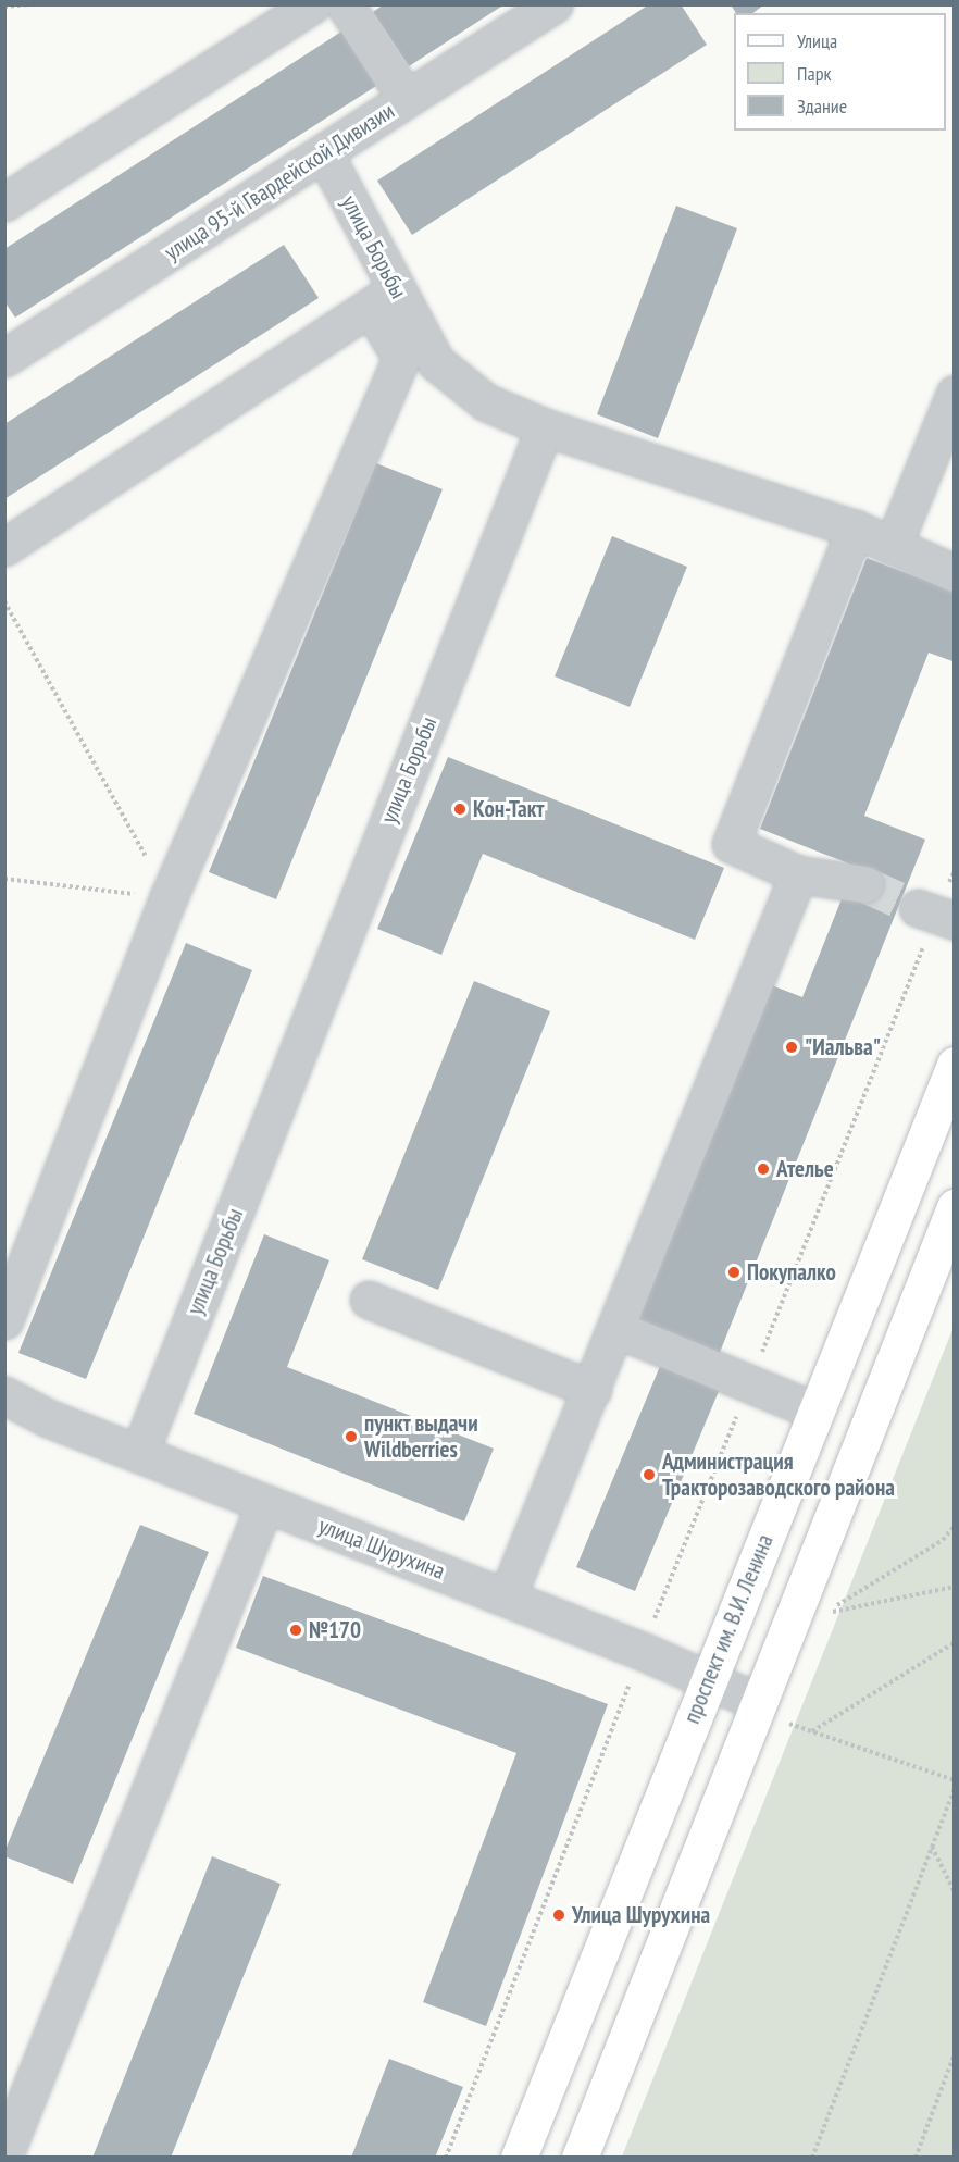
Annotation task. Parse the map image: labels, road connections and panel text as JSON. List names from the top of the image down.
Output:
{
  "streets": {
    "main road": ["проспект им. В.И. Ленина"],
    "street": ["улица 95-й Гвардейской Дивизии", "улица Борьбы", "улица Шурухина"]
  },
  "crossings": [
    ["улица 95-й Гвардейской Дивизии", "улица Борьбы"],
    ["улица Борьбы", "улица Шурухина"],
    ["улица Шурухина", "проспект им. В.И. Ленина"]
  ],
  "places": [
    "Кон-Такт",
    "\"Иальва\"",
    "Ателье",
    "Покупалко",
    "пункт выдачи Wildberries",
    "Администрация Тракторозаводского района",
    "№170",
    "Улица Шурухина"
  ],
  "legend": ["Улица", "Парк", "Здание"]
}
